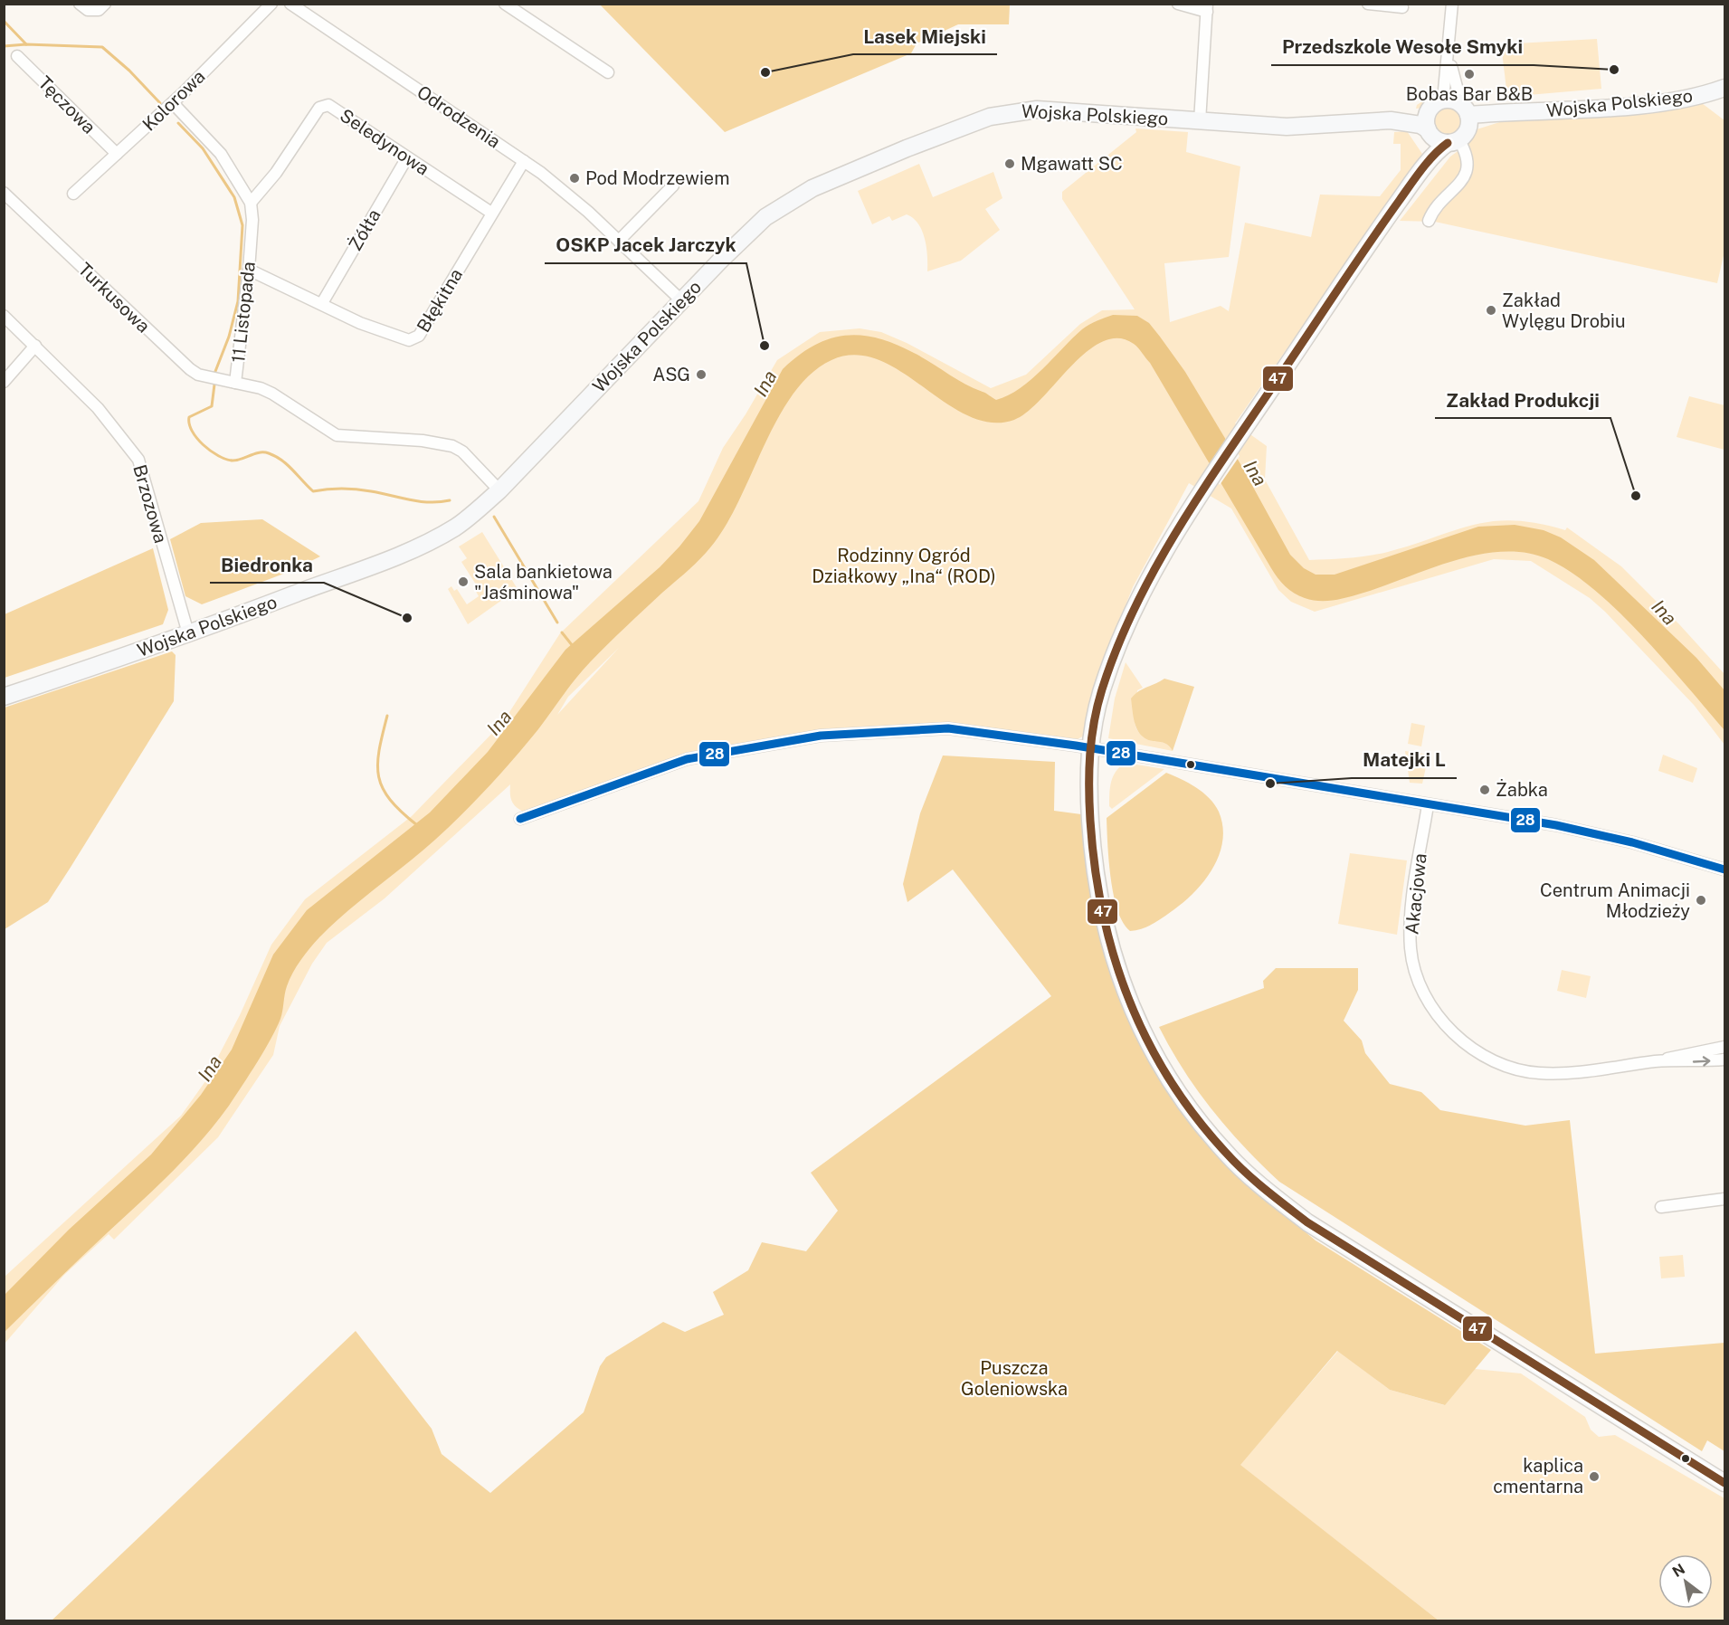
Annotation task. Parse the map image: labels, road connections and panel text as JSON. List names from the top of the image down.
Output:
{
  "streets": {
    "street": [
      "Kolorowa",
      "Wojska Polskiego",
      "Tęczowa",
      "Odrodzenia",
      "Seledynowa",
      "Żółta",
      "Turkusowa",
      "Błękitna",
      "11 Listopada",
      "Brzozowa",
      "Akacjowa"
    ]
  },
  "crossings": [
    ["Kolorowa", "Tęczowa"],
    ["Wojska Polskiego", "Odrodzenia"],
    ["Wojska Polskiego", "11 Listopada"],
    ["Wojska Polskiego", "Brzozowa"],
    ["Odrodzenia", "Błękitna"],
    ["Seledynowa", "Żółta"],
    ["Seledynowa", "Błękitna"],
    ["Seledynowa", "11 Listopada"],
    ["Żółta", "Błękitna"],
    ["Turkusowa", "11 Listopada"],
    ["Błękitna", "11 Listopada"]
  ],
  "water": ["Ina"],
  "parks": ["Rodzinny Ogród Działkowy „Ina“ (ROD)", "Puszcza Goleniowska"],
  "places": [
    "Przedszkole Wesołe Smyki",
    "Lasek Miejski",
    "Bobas Bar B&B",
    "Mgawatt SC",
    "Pod Modrzewiem",
    "Zakład Wylęgu Drobiu",
    "OSKP Jacek Jarczyk",
    "ASG",
    "Zakład Produkcji",
    "Sala bankietowa \"Jaśminowa\"",
    "Biedronka",
    "Matejki L",
    "Żabka",
    "Centrum Animacji Młodzieży",
    "kaplica cmentarna"
  ],
  "lines": ["transit line 47", "transit line 28"],
  "north": "top left"
}
